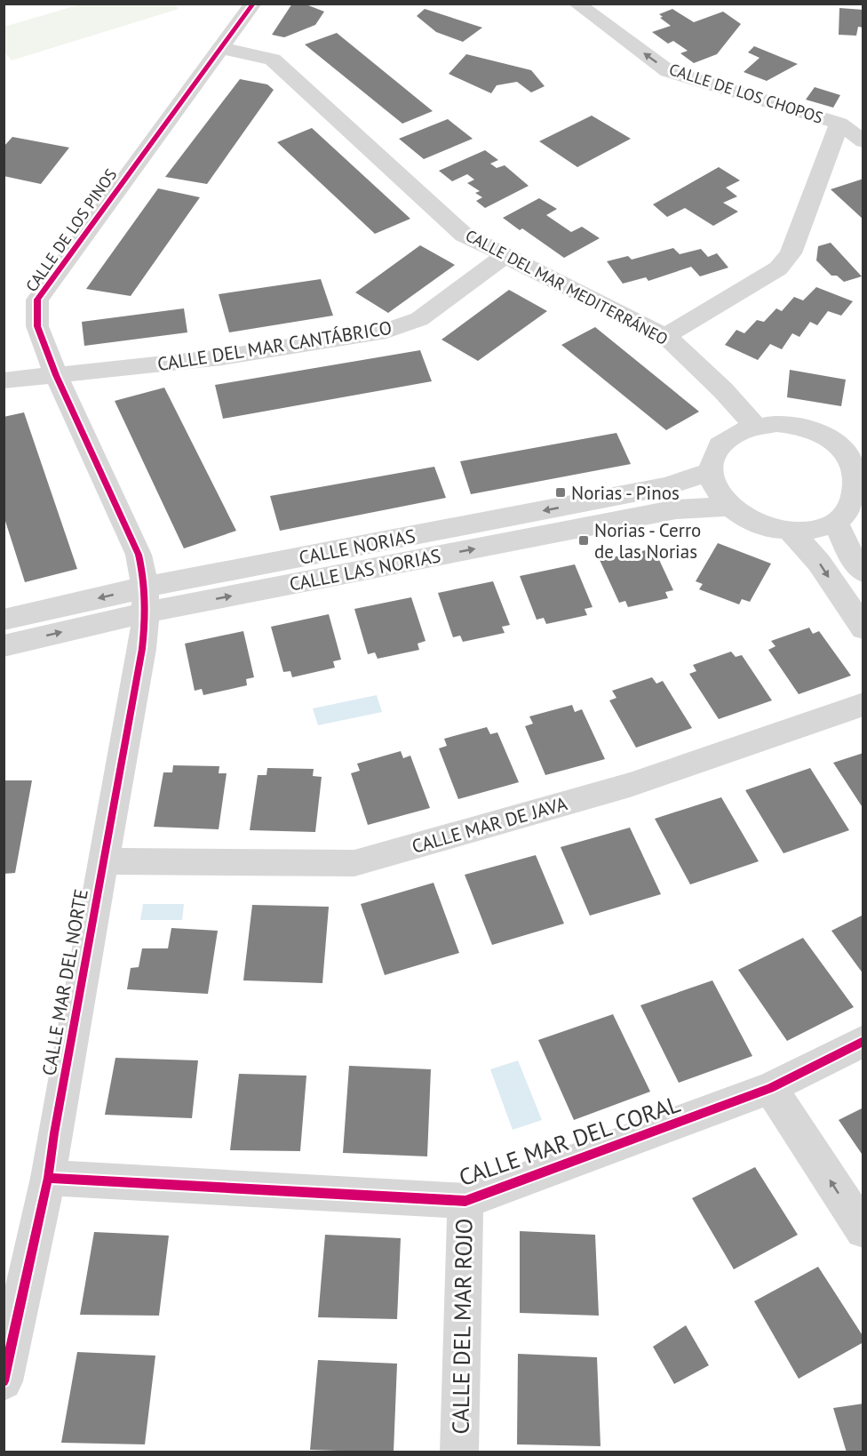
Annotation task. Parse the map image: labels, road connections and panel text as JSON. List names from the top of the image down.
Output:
{
  "streets": {
    "street": [
      "CALLE DE LOS CHOPOS",
      "CALLE DE LOS PINOS",
      "CALLE DEL MAR MEDITERRÁNEO",
      "CALLE DEL MAR CANTÁBRICO",
      "CALLE NORIAS",
      "CALLE LAS NORIAS",
      "CALLE MAR DE JAVA",
      "CALLE MAR DEL NORTE",
      "CALLE MAR DEL CORAL",
      "CALLE DEL MAR ROJO"
    ]
  },
  "crossings": [
    ["CALLE DE LOS PINOS", "CALLE DEL MAR MEDITERRÁNEO"],
    ["CALLE DE LOS PINOS", "CALLE DEL MAR CANTÁBRICO"],
    ["CALLE DE LOS PINOS", "CALLE NORIAS"],
    ["CALLE DE LOS PINOS", "CALLE LAS NORIAS"],
    ["CALLE DE LOS PINOS", "CALLE MAR DEL NORTE"],
    ["CALLE DEL MAR MEDITERRÁNEO", "CALLE DEL MAR CANTÁBRICO"],
    ["CALLE DEL MAR MEDITERRÁNEO", "CALLE NORIAS"],
    ["CALLE DEL MAR MEDITERRÁNEO", "CALLE LAS NORIAS"],
    ["CALLE NORIAS", "CALLE LAS NORIAS"],
    ["CALLE NORIAS", "CALLE MAR DEL NORTE"],
    ["CALLE LAS NORIAS", "CALLE MAR DEL NORTE"],
    ["CALLE MAR DE JAVA", "CALLE MAR DEL NORTE"],
    ["CALLE MAR DEL NORTE", "CALLE MAR DEL CORAL"],
    ["CALLE MAR DEL CORAL", "CALLE DEL MAR ROJO"]
  ],
  "one_way": ["CALLE DE LOS CHOPOS", "CALLE NORIAS", "CALLE LAS NORIAS"],
  "places": {
    "transit": ["Norias - Pinos", "Norias - Cerro de las Norias"]
  }
}
